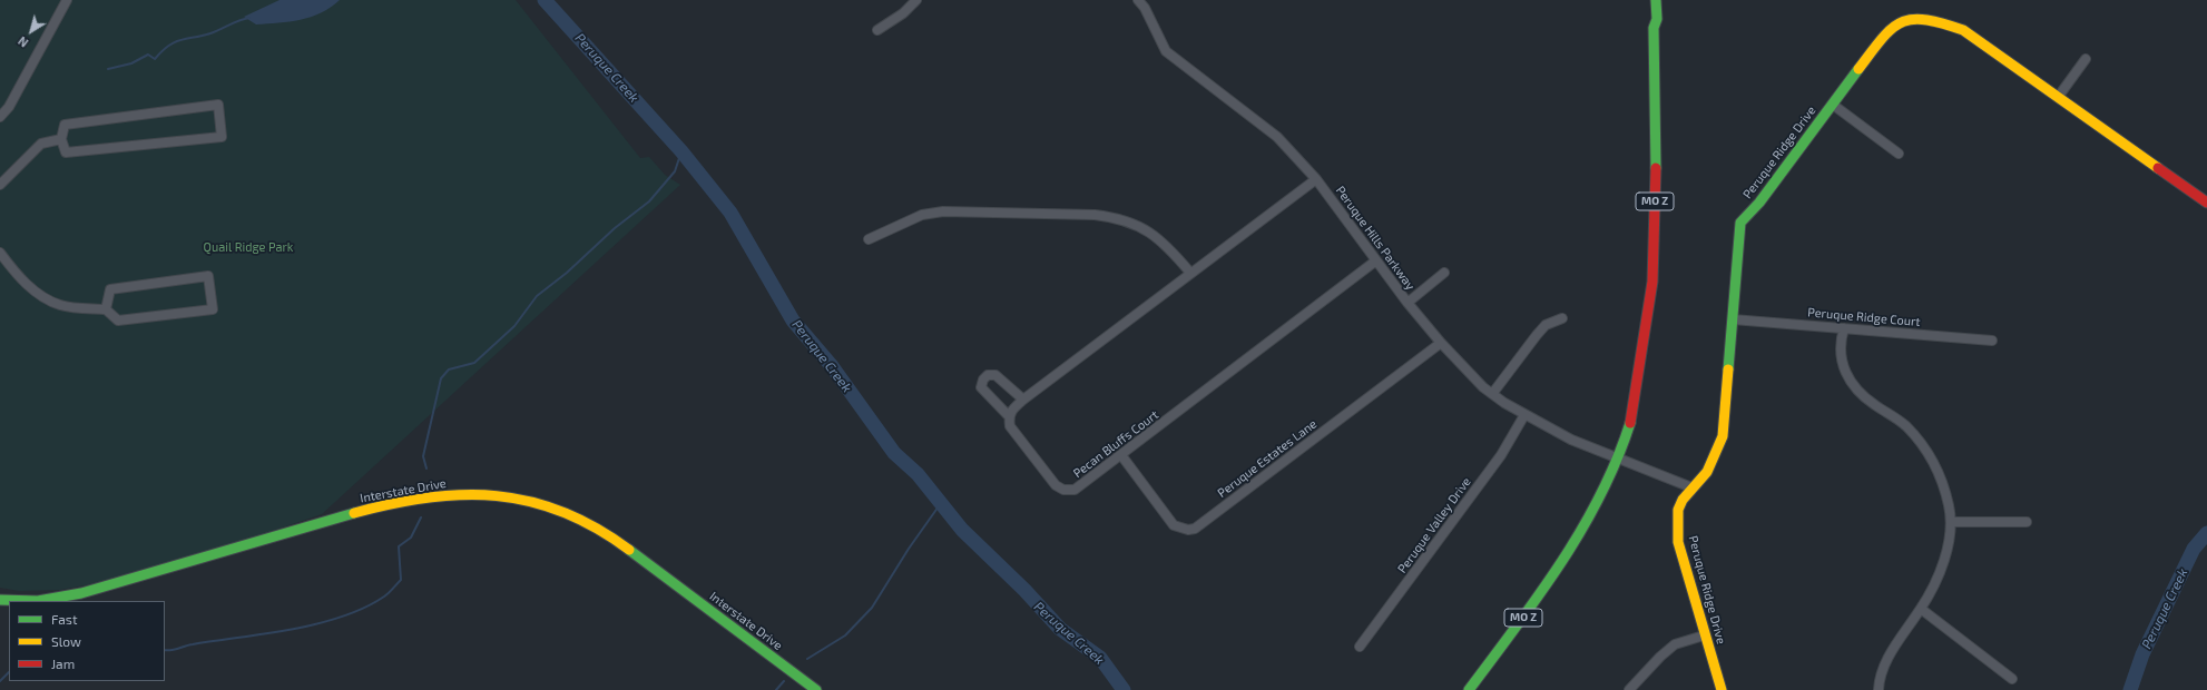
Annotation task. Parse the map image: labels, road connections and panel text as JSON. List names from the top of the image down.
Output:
{
  "streets": {
    "main road": ["Peruque Ridge Drive", "MO Z", "Interstate Drive"],
    "street": [
      "Peruque Hills Parkway",
      "Peruque Ridge Court",
      "Pecan Bluffs Court",
      "Peruque Estates Lane",
      "Peruque Valley Drive"
    ]
  },
  "crossings": [
    ["Peruque Ridge Drive", "Peruque Hills Parkway"],
    ["Peruque Ridge Drive", "Peruque Ridge Court"],
    ["MO Z", "Peruque Hills Parkway"],
    ["Peruque Hills Parkway", "Pecan Bluffs Court"],
    ["Peruque Hills Parkway", "Peruque Estates Lane"],
    ["Peruque Hills Parkway", "Peruque Valley Drive"],
    ["Pecan Bluffs Court", "Peruque Estates Lane"]
  ],
  "water": ["Peruque Creek"],
  "parks": ["Quail Ridge Park"],
  "legend": ["Fast", "Slow", "Jam"],
  "north": "bottom left"
}
